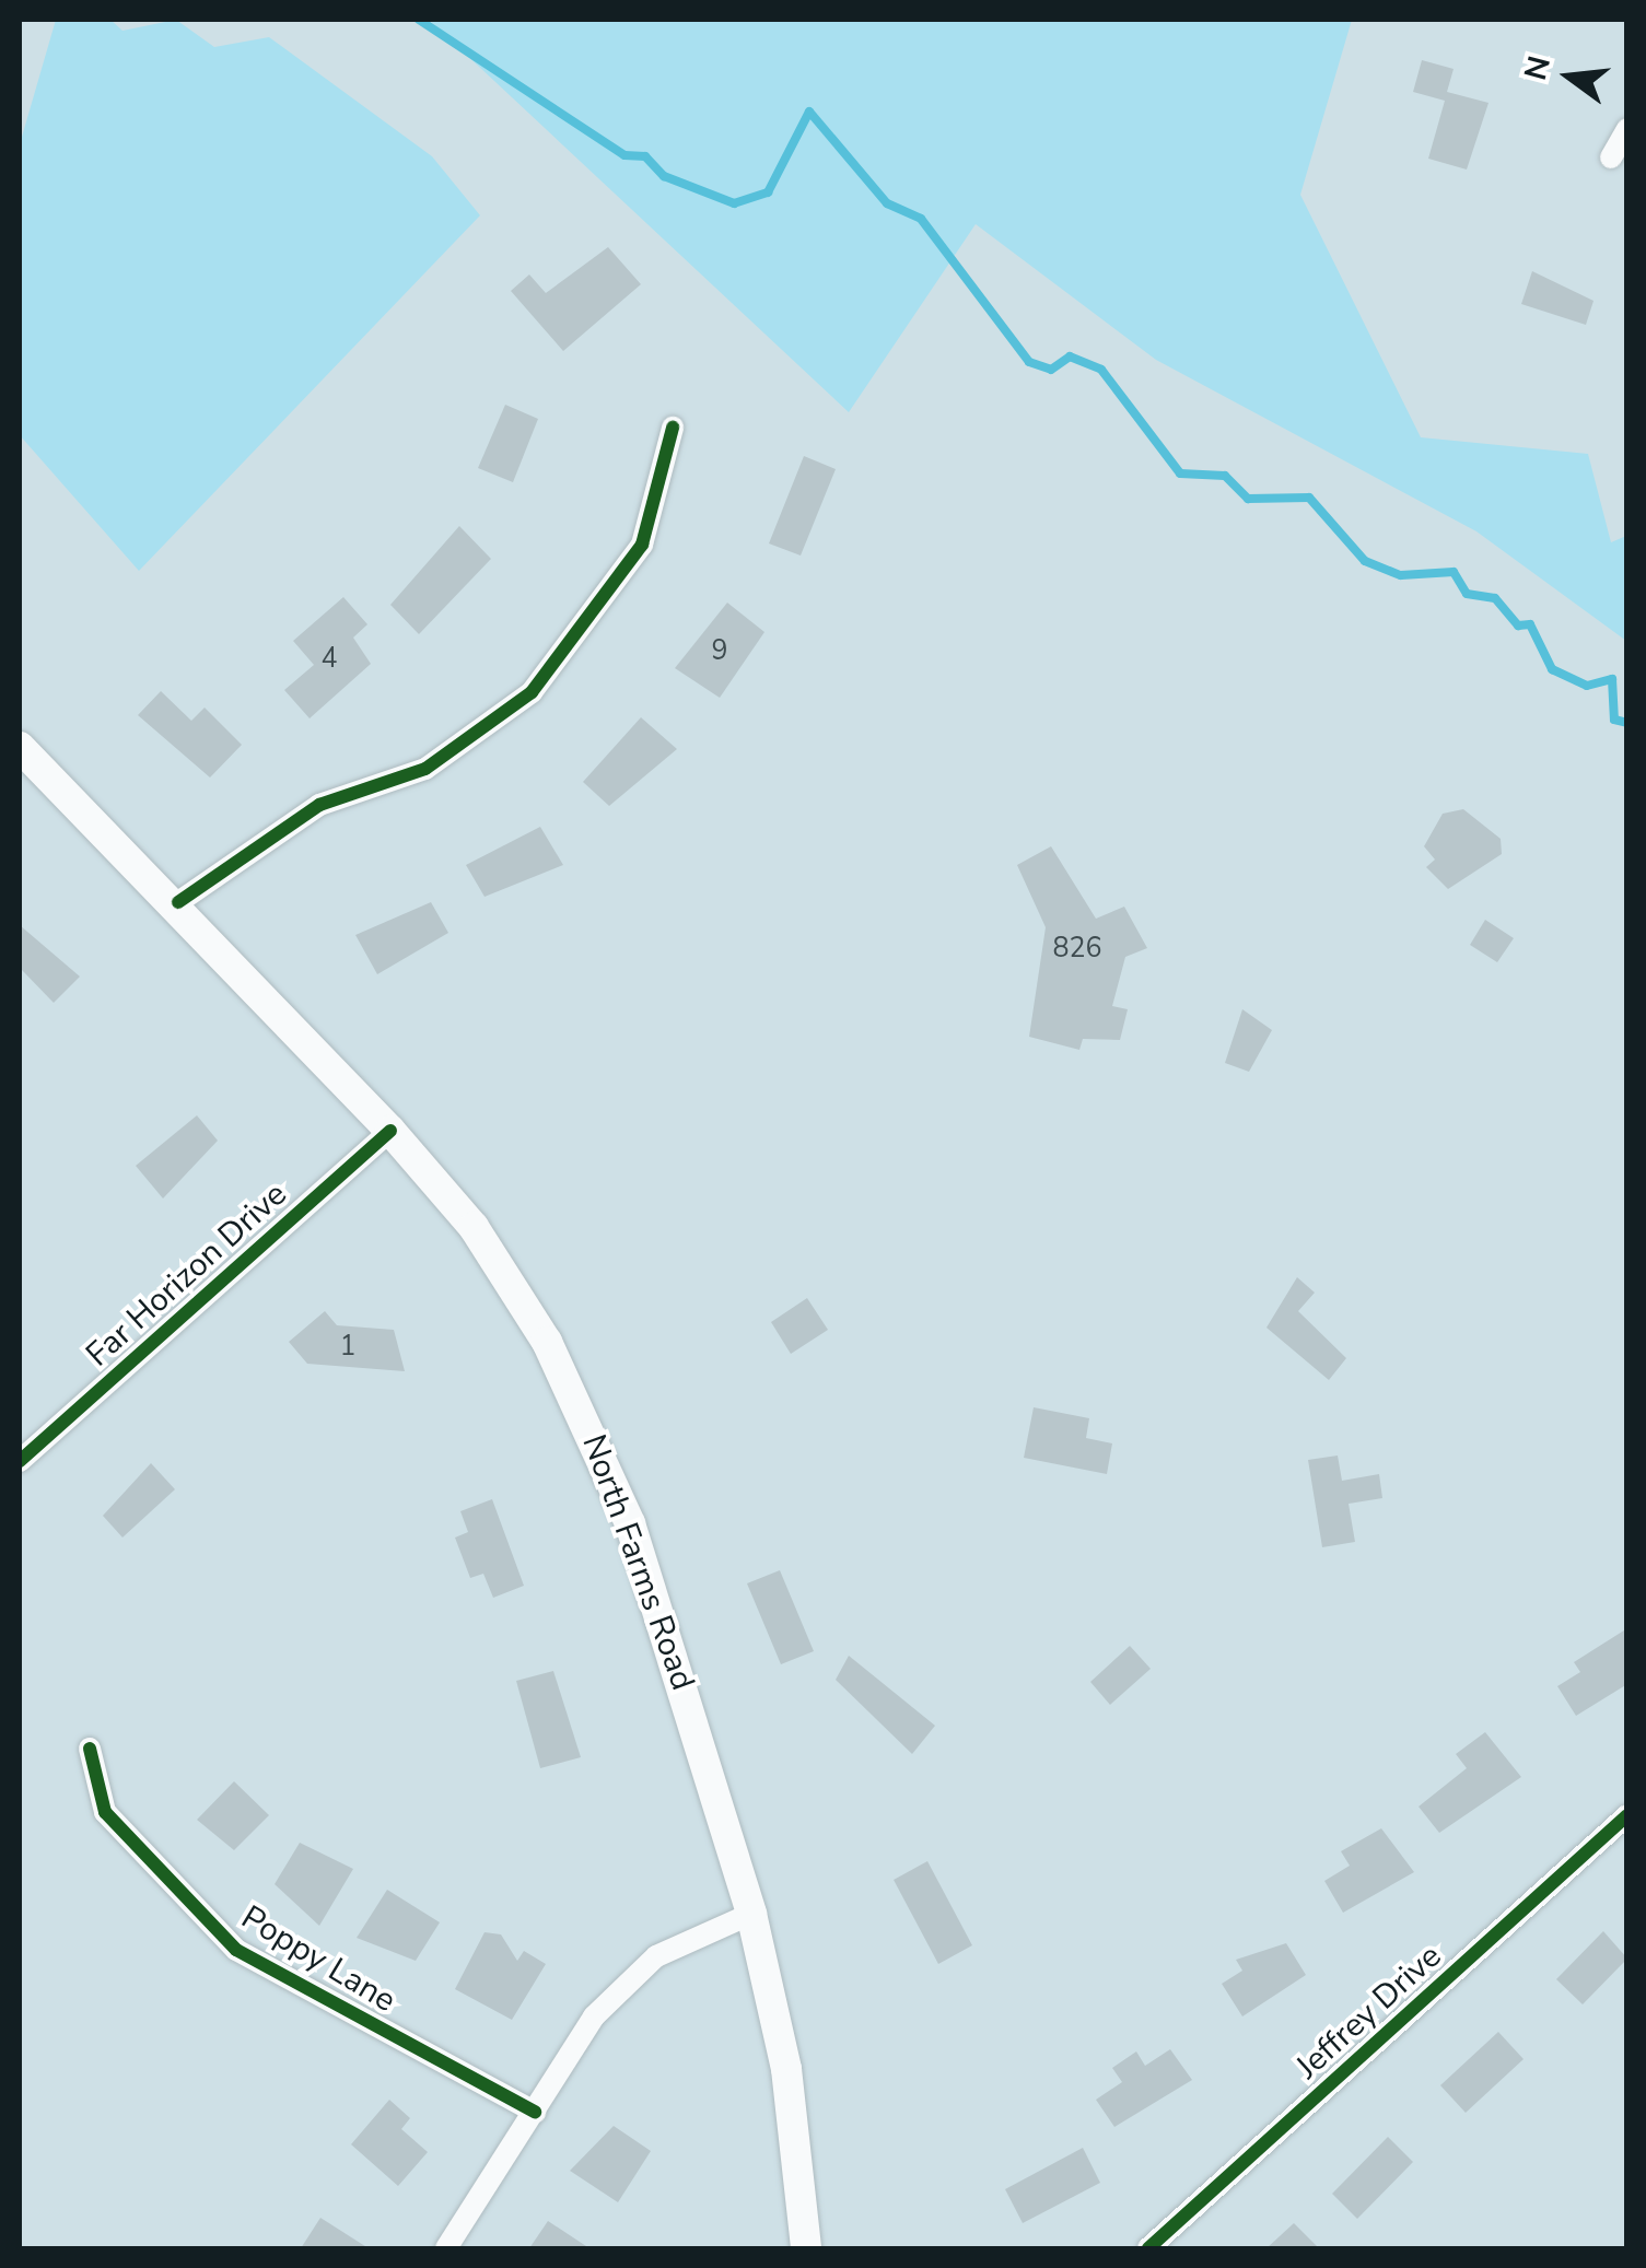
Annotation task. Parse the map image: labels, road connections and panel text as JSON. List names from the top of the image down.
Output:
{
  "streets": {
    "main road": ["North Farms Road"],
    "street": ["Far Horizon Drive", "Poppy Lane", "Jeffrey Drive"]
  },
  "crossings": [
    ["Far Horizon Drive", "North Farms Road"]
  ],
  "house_numbers": [
    "9",
    "4",
    "826",
    "1"
  ],
  "north": "left"
}
